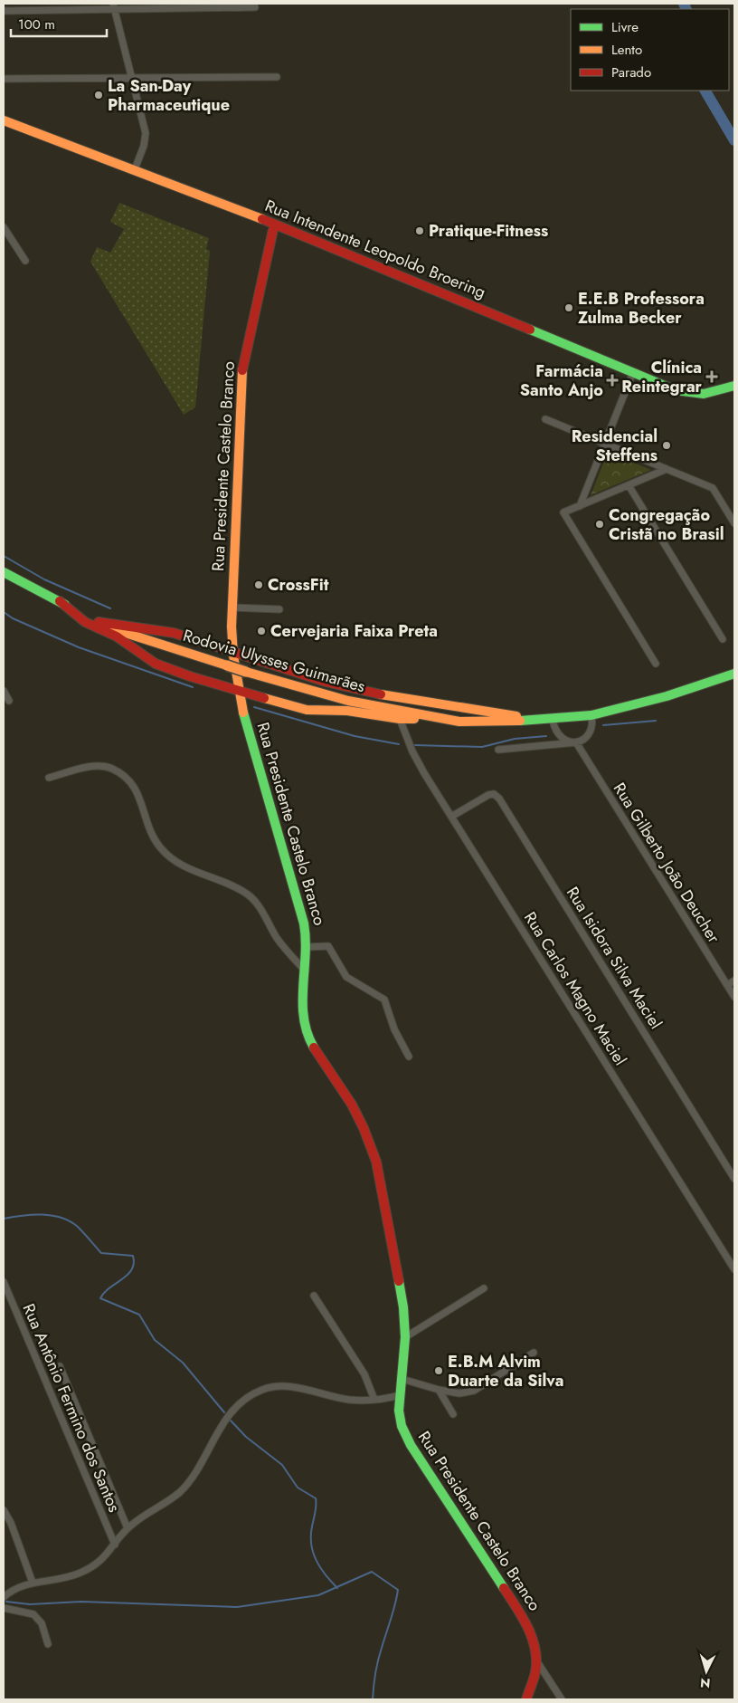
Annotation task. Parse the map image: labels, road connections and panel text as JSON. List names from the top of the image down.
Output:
{
  "streets": {
    "main road": ["Rua Intendente Leopoldo Broering", "Rua Presidente Castelo Branco", "Rodovia Ulysses Guimarães"],
    "street": [
      "Rua Gilberto João Deucher",
      "Rua Isidora Silva Maciel",
      "Rua Carlos Magno Maciel",
      "Rua Antônio Fermino dos Santos"
    ]
  },
  "crossings": [
    ["Rua Intendente Leopoldo Broering", "Rua Presidente Castelo Branco"],
    ["Rua Isidora Silva Maciel", "Rua Carlos Magno Maciel"]
  ],
  "places": {
    "other": [
      "La San-Day Pharmaceutique",
      "Pratique-Fitness",
      "E.E.B Professora Zulma Becker",
      "Residencial Steffens",
      "Congregação Cristã no Brasil",
      "CrossFit",
      "Cervejaria Faixa Preta",
      "E.B.M Alvim Duarte da Silva"
    ],
    "health": ["Clínica Reintegrar", "Farmácia Santo Anjo"]
  },
  "legend": ["Livre", "Lento", "Parado"],
  "scale_bar": "100 m",
  "north": "bottom"
}
